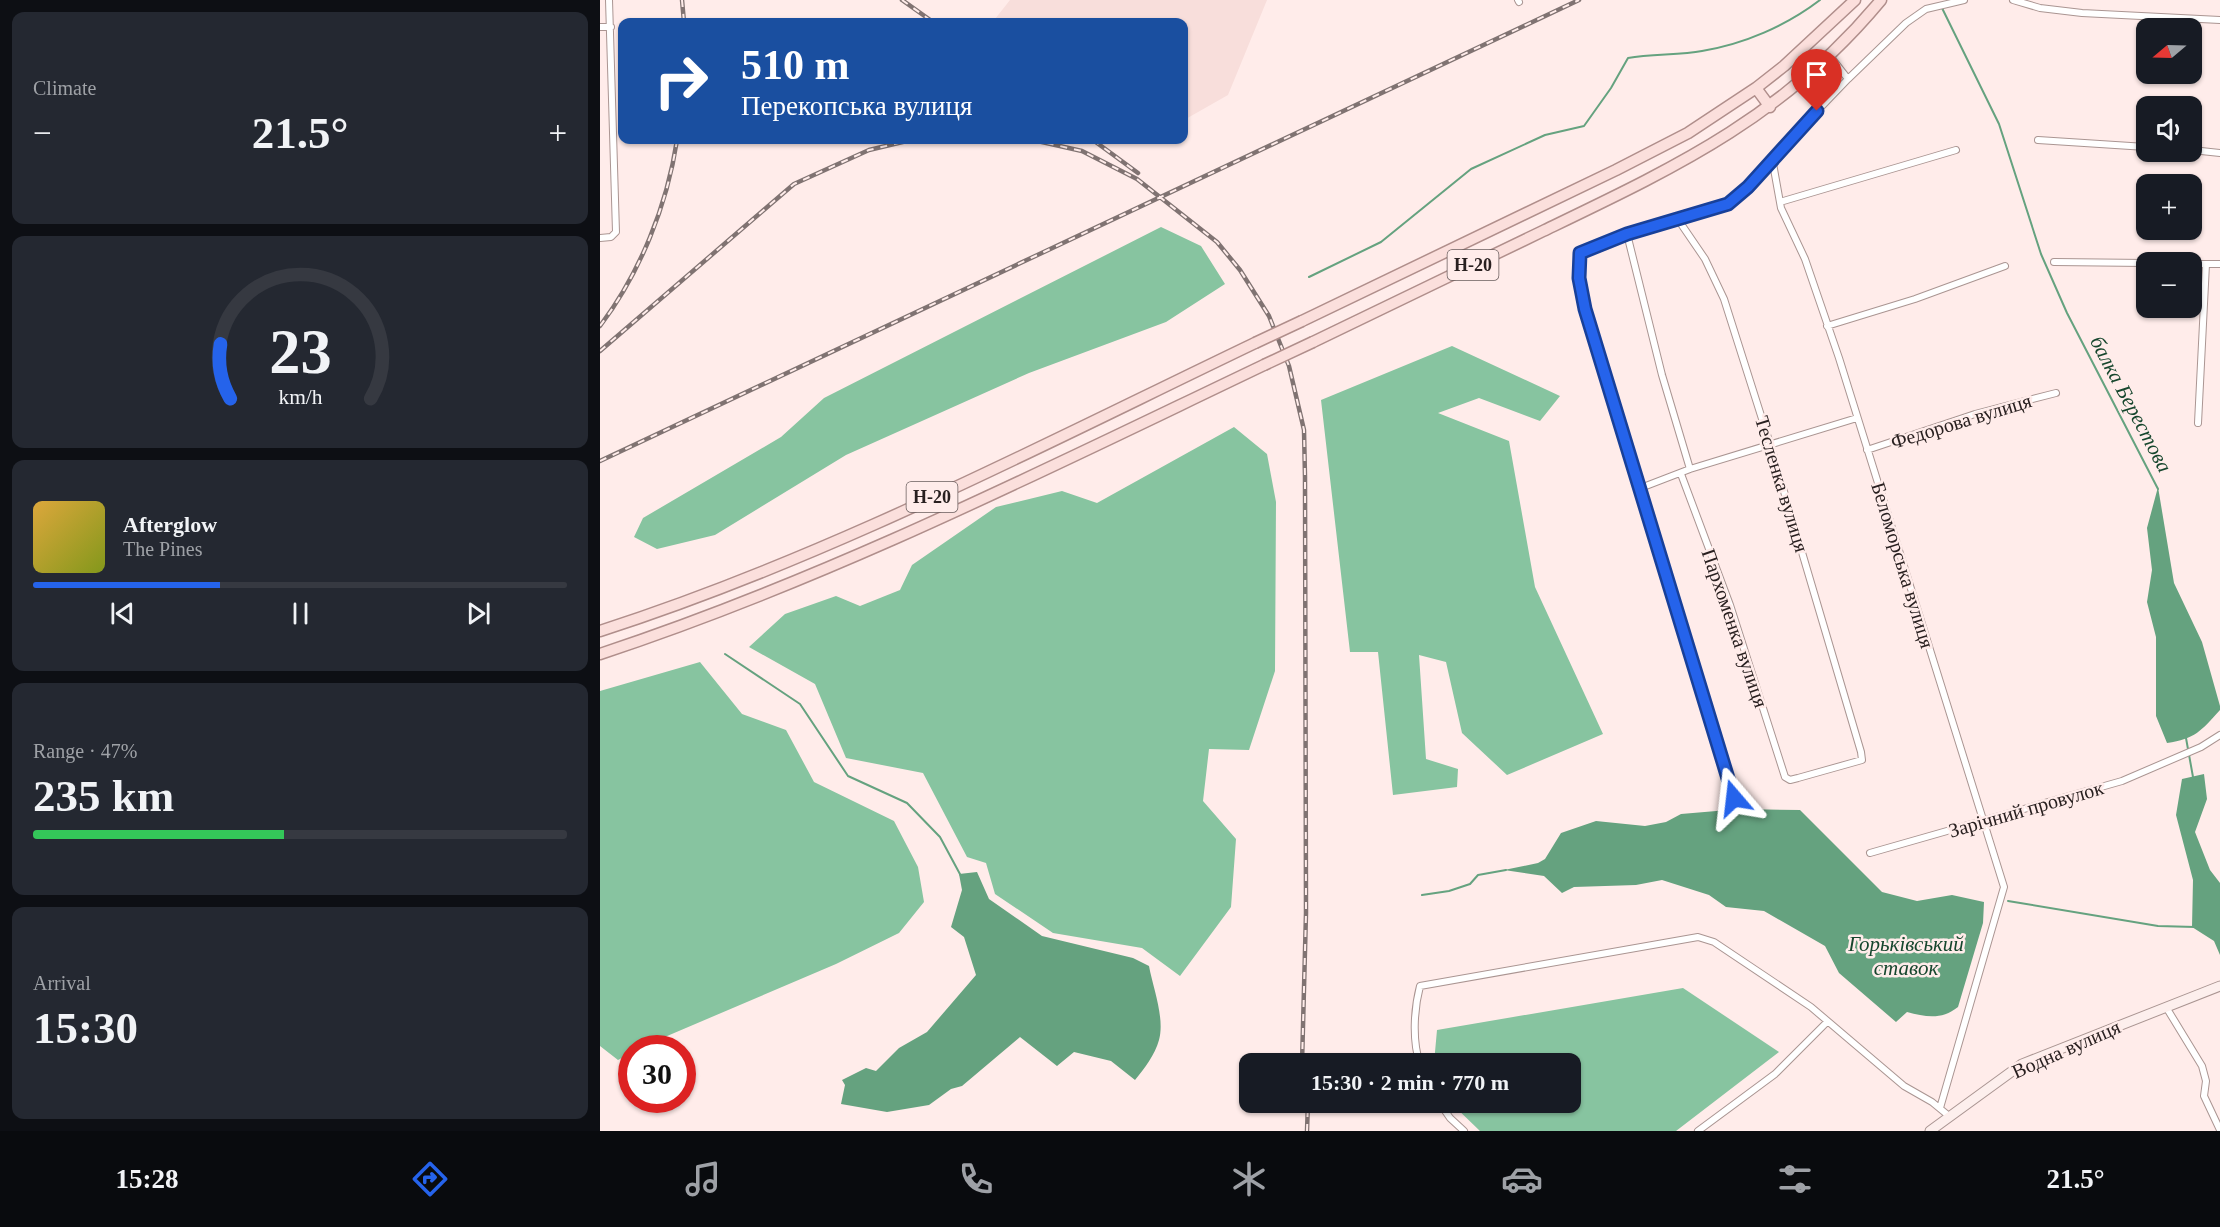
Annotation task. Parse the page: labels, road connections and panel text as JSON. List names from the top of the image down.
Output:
{
  "streets": {
    "main road": ["Н-20"],
    "street": [
      "Федорова вулиця",
      "Тесленка вулиця",
      "Беломорська вулиця",
      "Пархоменка вулиця",
      "Зарічний провулок",
      "Водна вулиця"
    ]
  },
  "crossings": [
    ["Федорова вулиця", "Беломорська вулиця"],
    ["Тесленка вулиця", "Пархоменка вулиця"],
    ["Беломорська вулиця", "Зарічний провулок"]
  ],
  "water": ["балка Берестова", "Горьківський ставок"],
  "north": "left",
  "page": {
    "tile": [
      "Climate",
      ["Range · 47%", "235 km"],
      ["Arrival", "15:30"]
    ],
    "map_buttons": ["+", "−"],
    "turn": ["510 m", "Перекопська вулиця"],
    "heat": ["−", "21.5°", "+"],
    "song": ["Afterglow", "The Pines"],
    "limit": "30",
    "trip": "15:30 · 2 min · 770 m",
    "tabs": ["15:28", "21.5°"],
    "gauge": ["23", "km/h"]
  }
}
